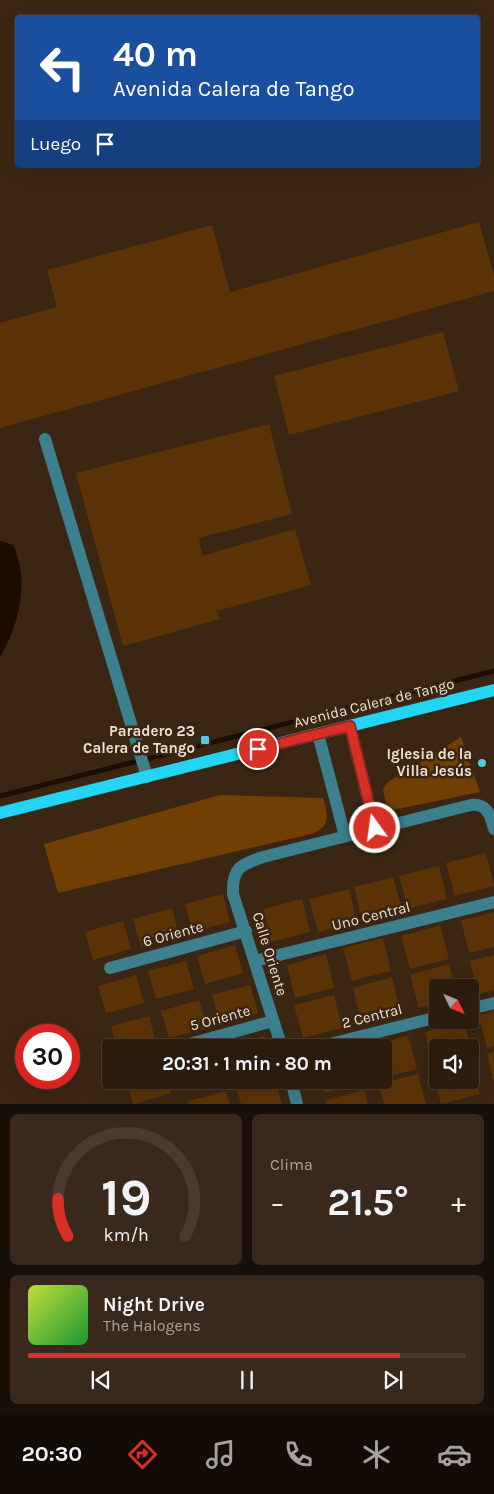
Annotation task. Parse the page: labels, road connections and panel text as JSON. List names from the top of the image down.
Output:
{
  "streets": {
    "main road": ["Avenida Calera de Tango"],
    "street": [
      "Uno Central",
      "6 Oriente",
      "Calle Oriente",
      "2 Central",
      "5 Oriente"
    ]
  },
  "crossings": [
    ["Uno Central", "Calle Oriente"],
    ["6 Oriente", "Calle Oriente"],
    ["Calle Oriente", "5 Oriente"]
  ],
  "places": {
    "transit": ["Paradero 23 Calera de Tango"],
    "other": ["Iglesia de la Villa Jesús"]
  },
  "north": "bottom right",
  "page": {
    "turn": ["40 m", "Avenida Calera de Tango"],
    "then": "Luego",
    "limit": "30",
    "trip": "20:31 · 1 min · 80 m",
    "tile": "Clima",
    "heat": ["−", "21.5°", "+"],
    "song": ["Night Drive", "The Halogens"],
    "tabs": "20:30",
    "gauge": ["19", "km/h"]
  }
}
